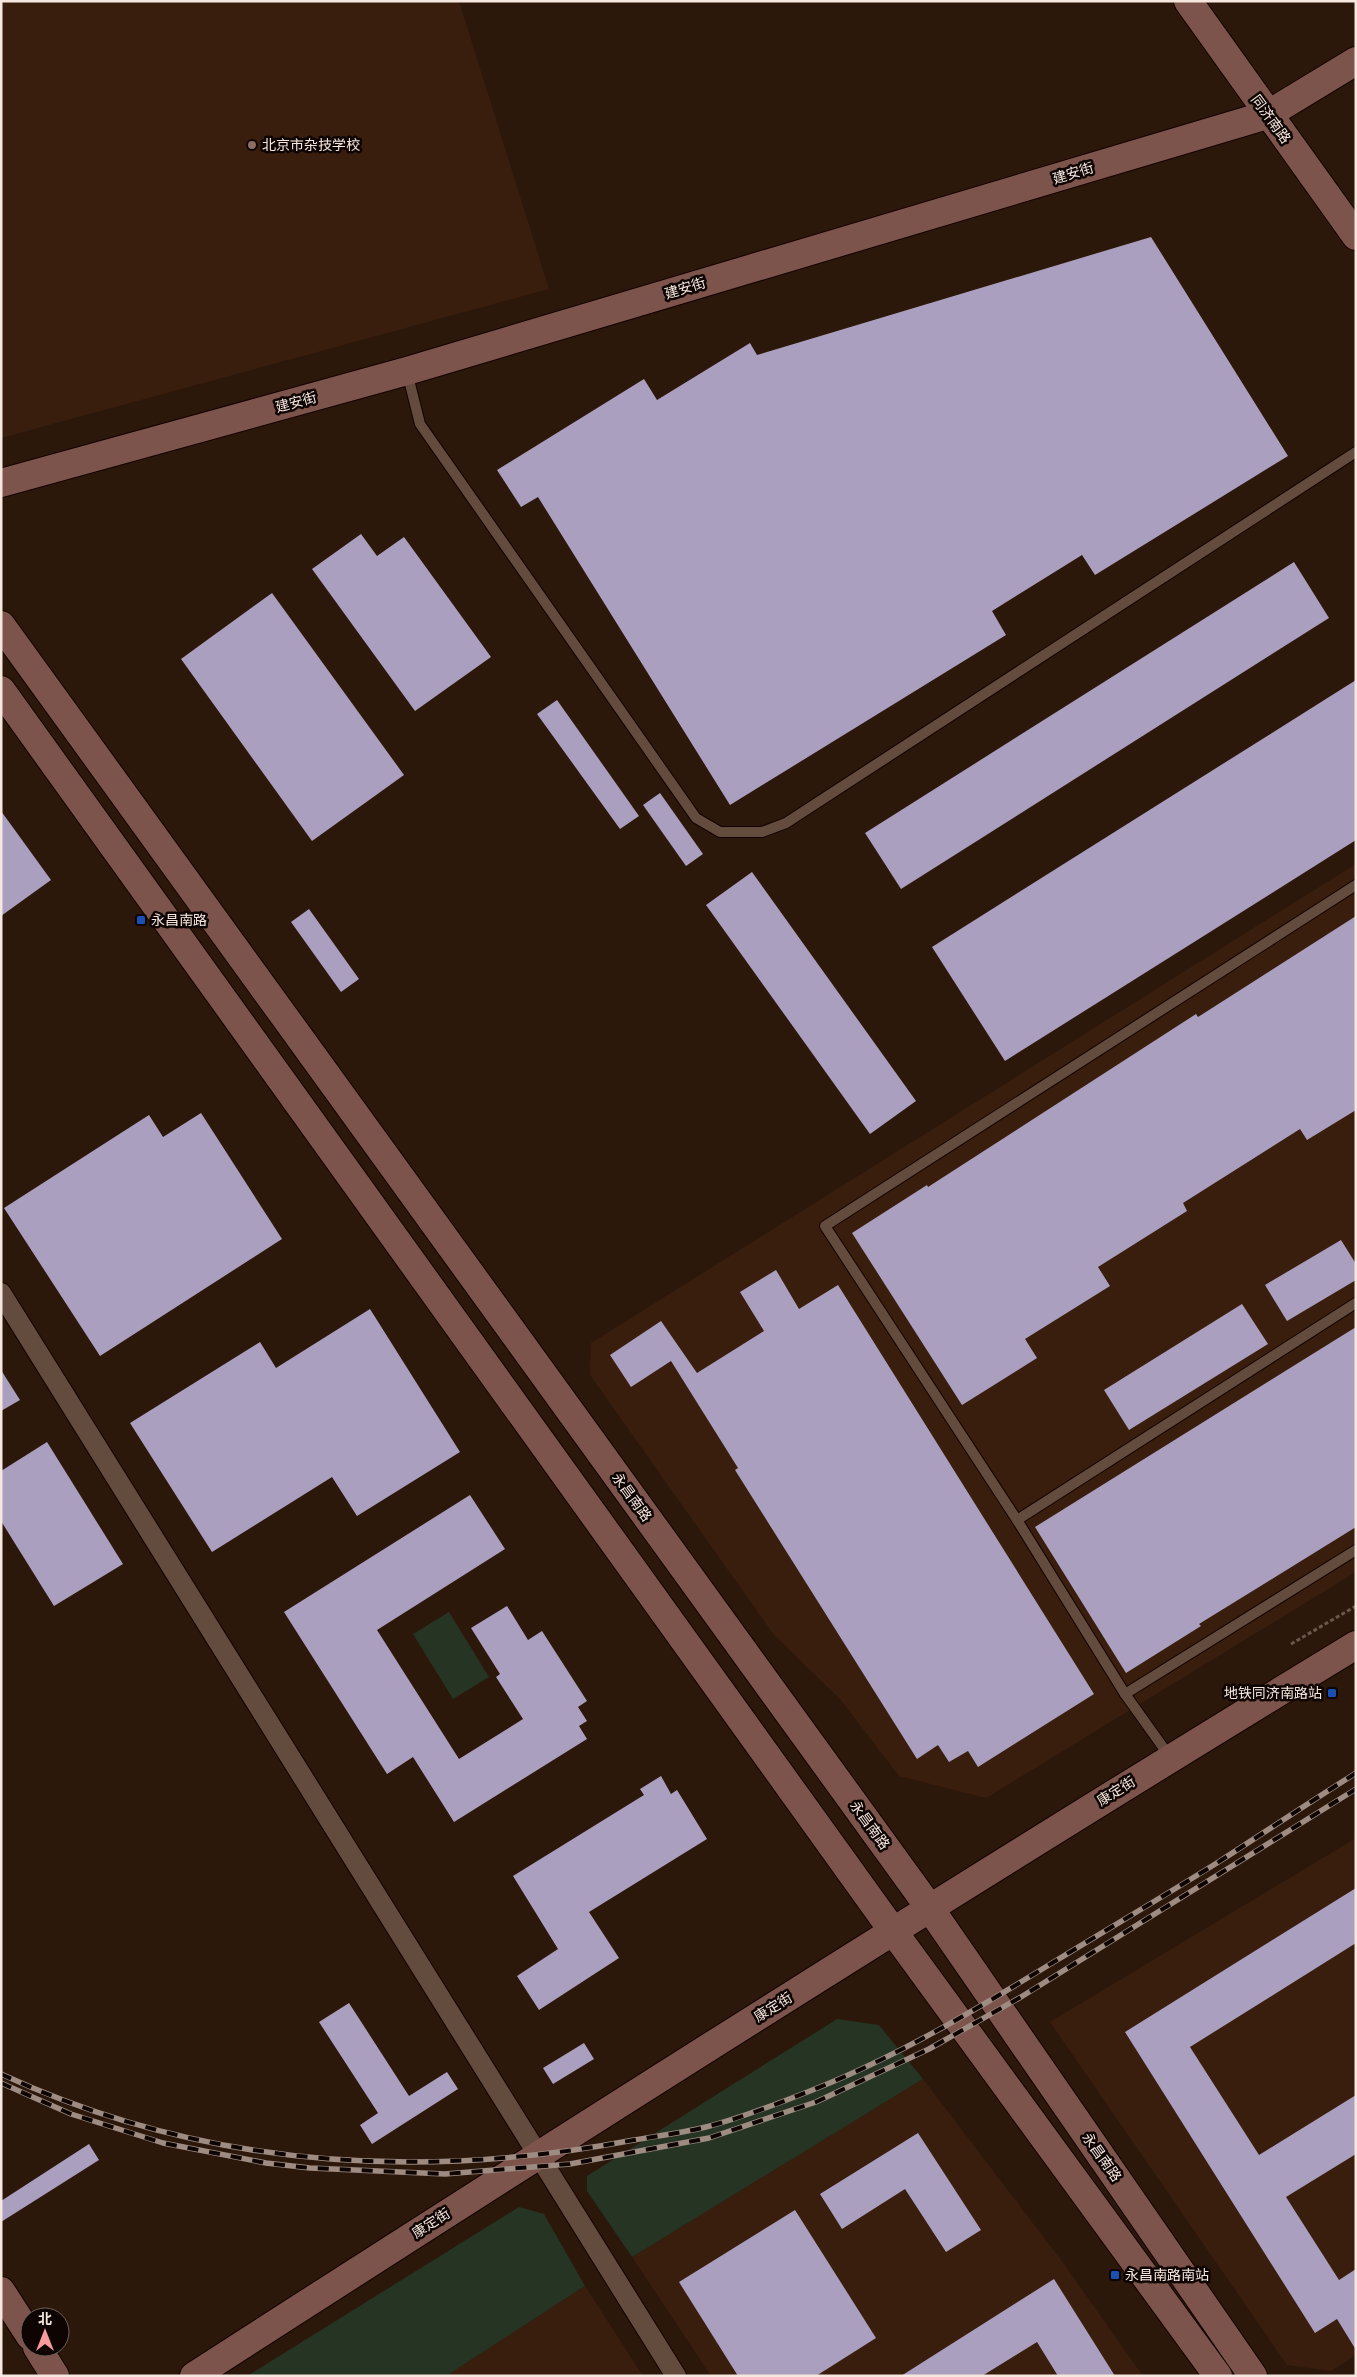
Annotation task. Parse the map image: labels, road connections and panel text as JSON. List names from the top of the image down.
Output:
{
  "streets": {
    "street": [
      "同济南路",
      "建安街",
      "永昌南路",
      "康定街"
    ]
  },
  "crossings": [
    ["同济南路", "建安街"],
    ["永昌南路", "康定街"]
  ],
  "places": {
    "other": ["北京市杂技学校"],
    "transit": ["永昌南路", "地铁同济南路站", "永昌南路南站"]
  },
  "north": "top"
}
